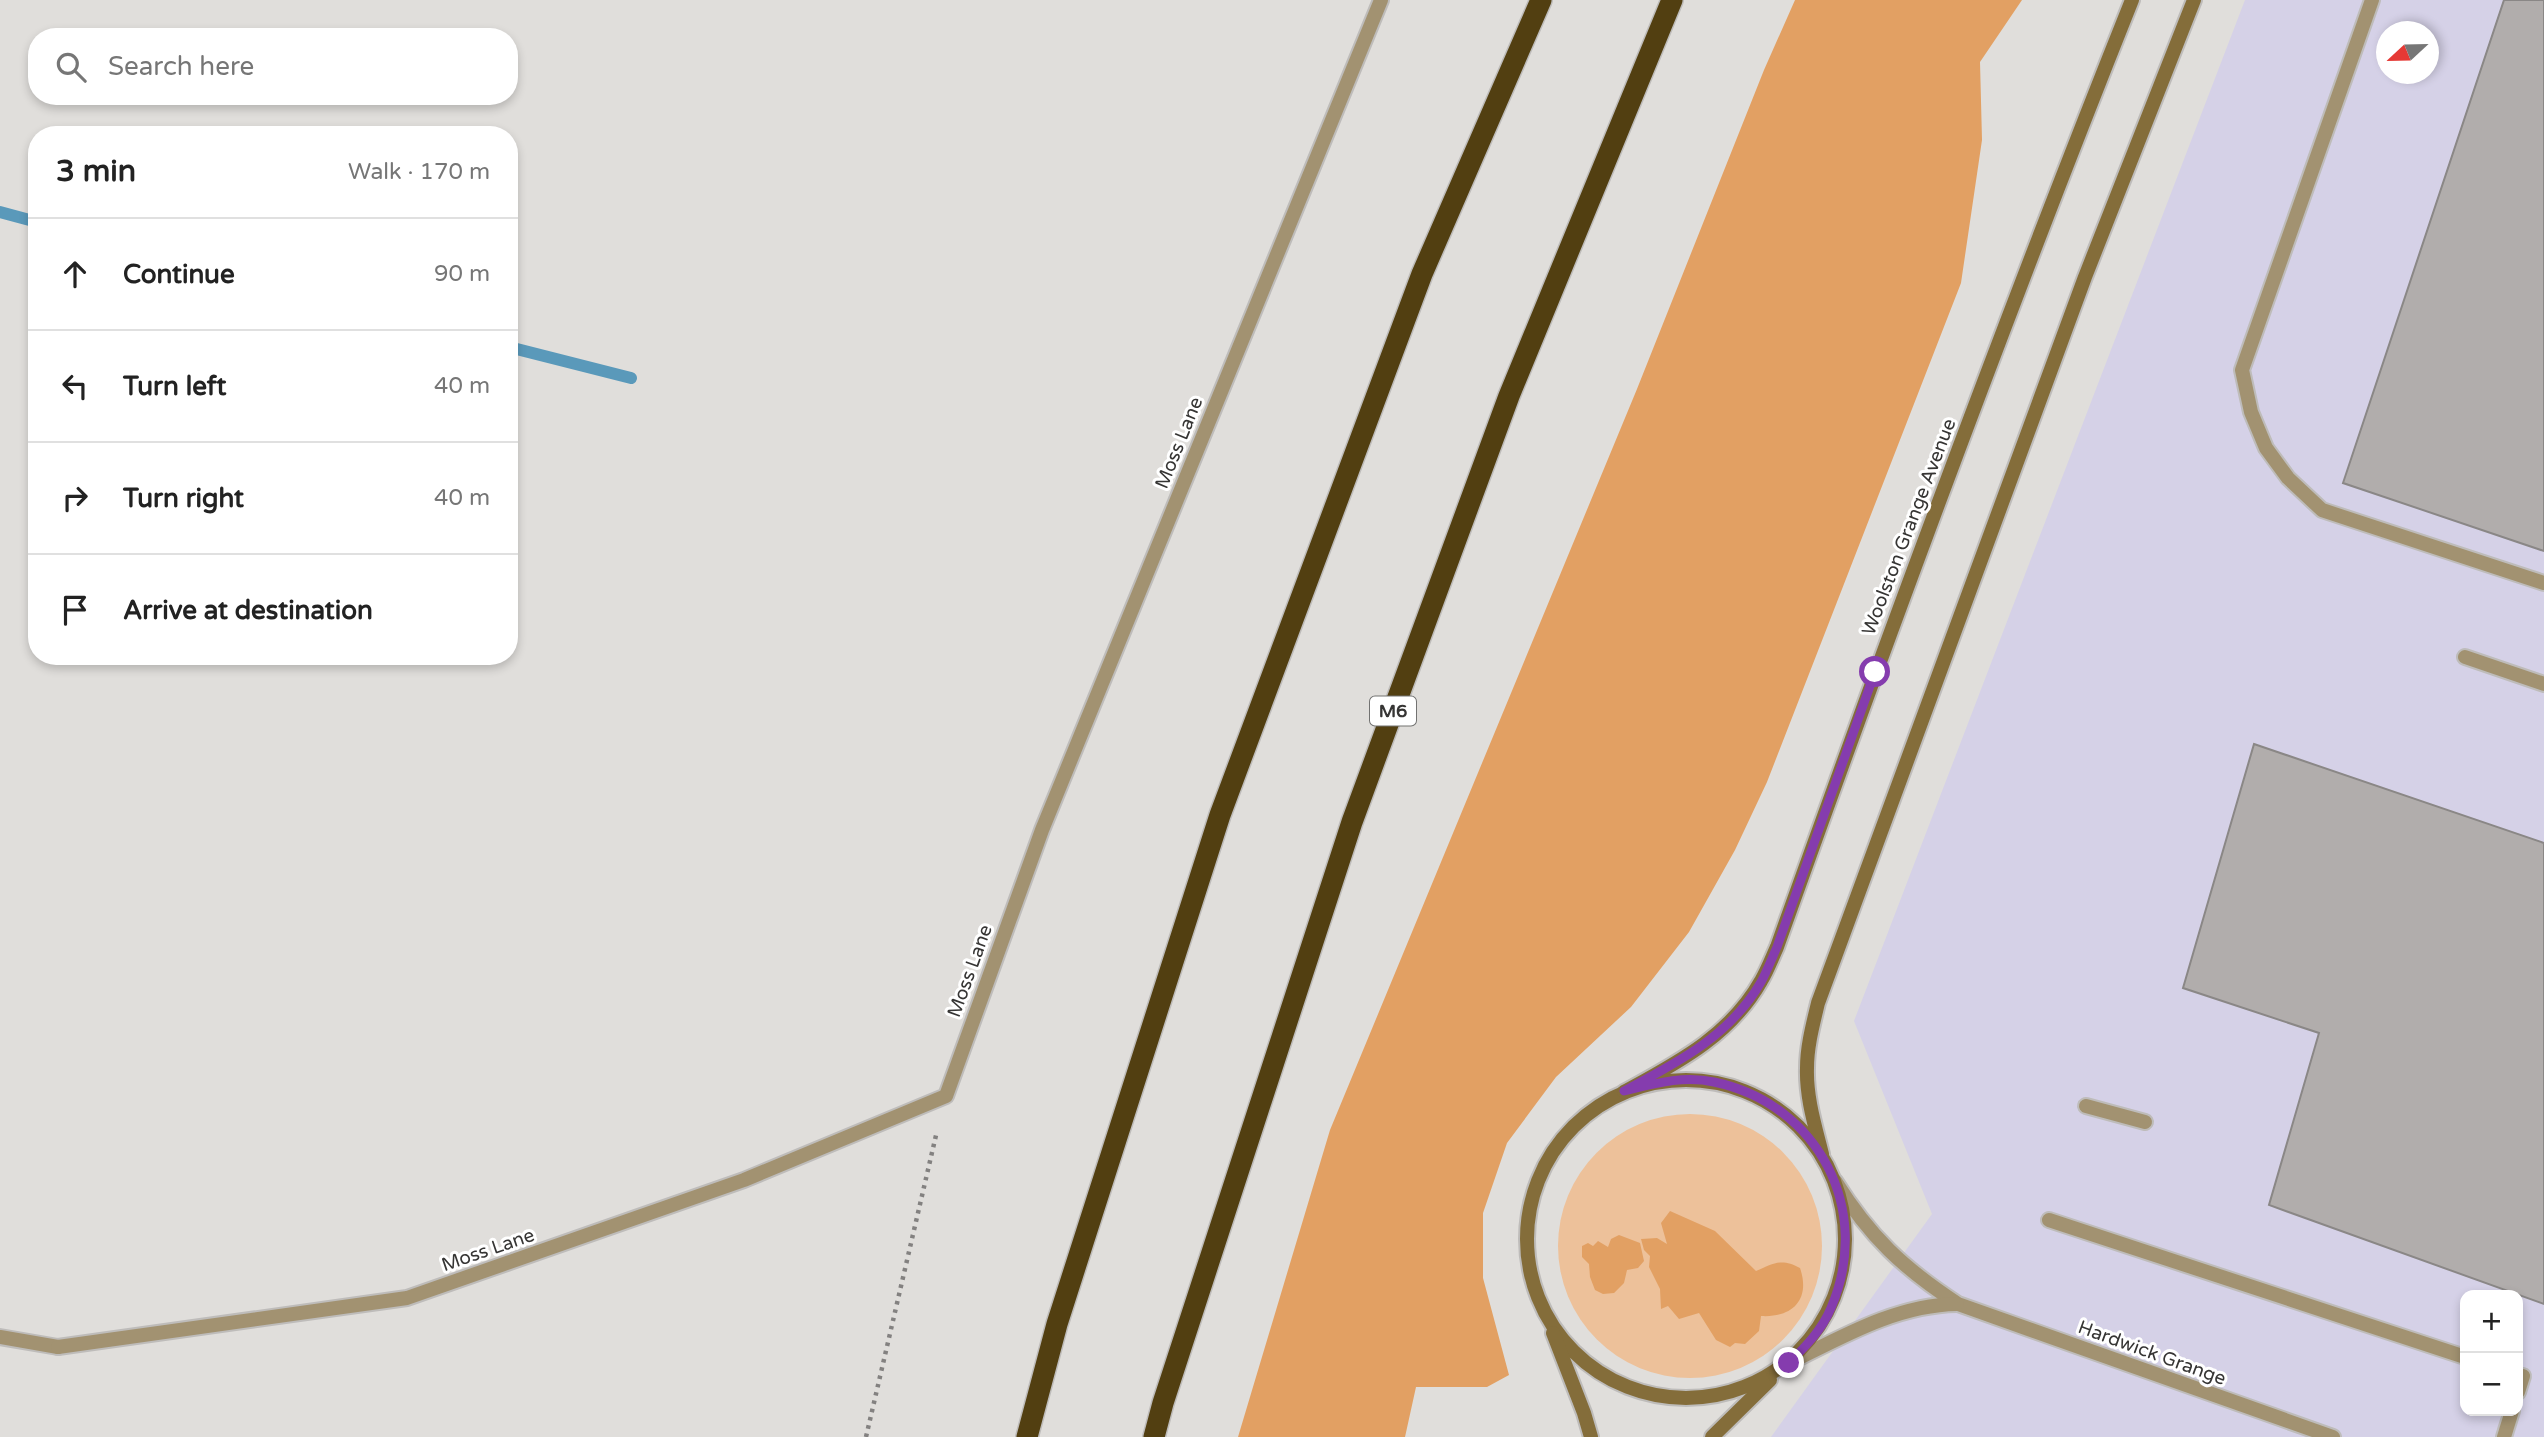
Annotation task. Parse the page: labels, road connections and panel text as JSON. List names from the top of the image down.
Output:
{
  "streets": {
    "highway": ["M6"],
    "main road": ["Woolston Grange Avenue"],
    "street": ["Moss Lane", "Hardwick Grange"]
  },
  "north": "left",
  "page": {
    "search": "Search here",
    "heading": ["3 min", "Walk · 170 m"],
    "list": [
      ["Continue", "90 m"],
      ["Turn left", "40 m"],
      ["Turn right", "40 m"],
      "Arrive at destination"
    ],
    "map_buttons": ["+", "−"]
  }
}
